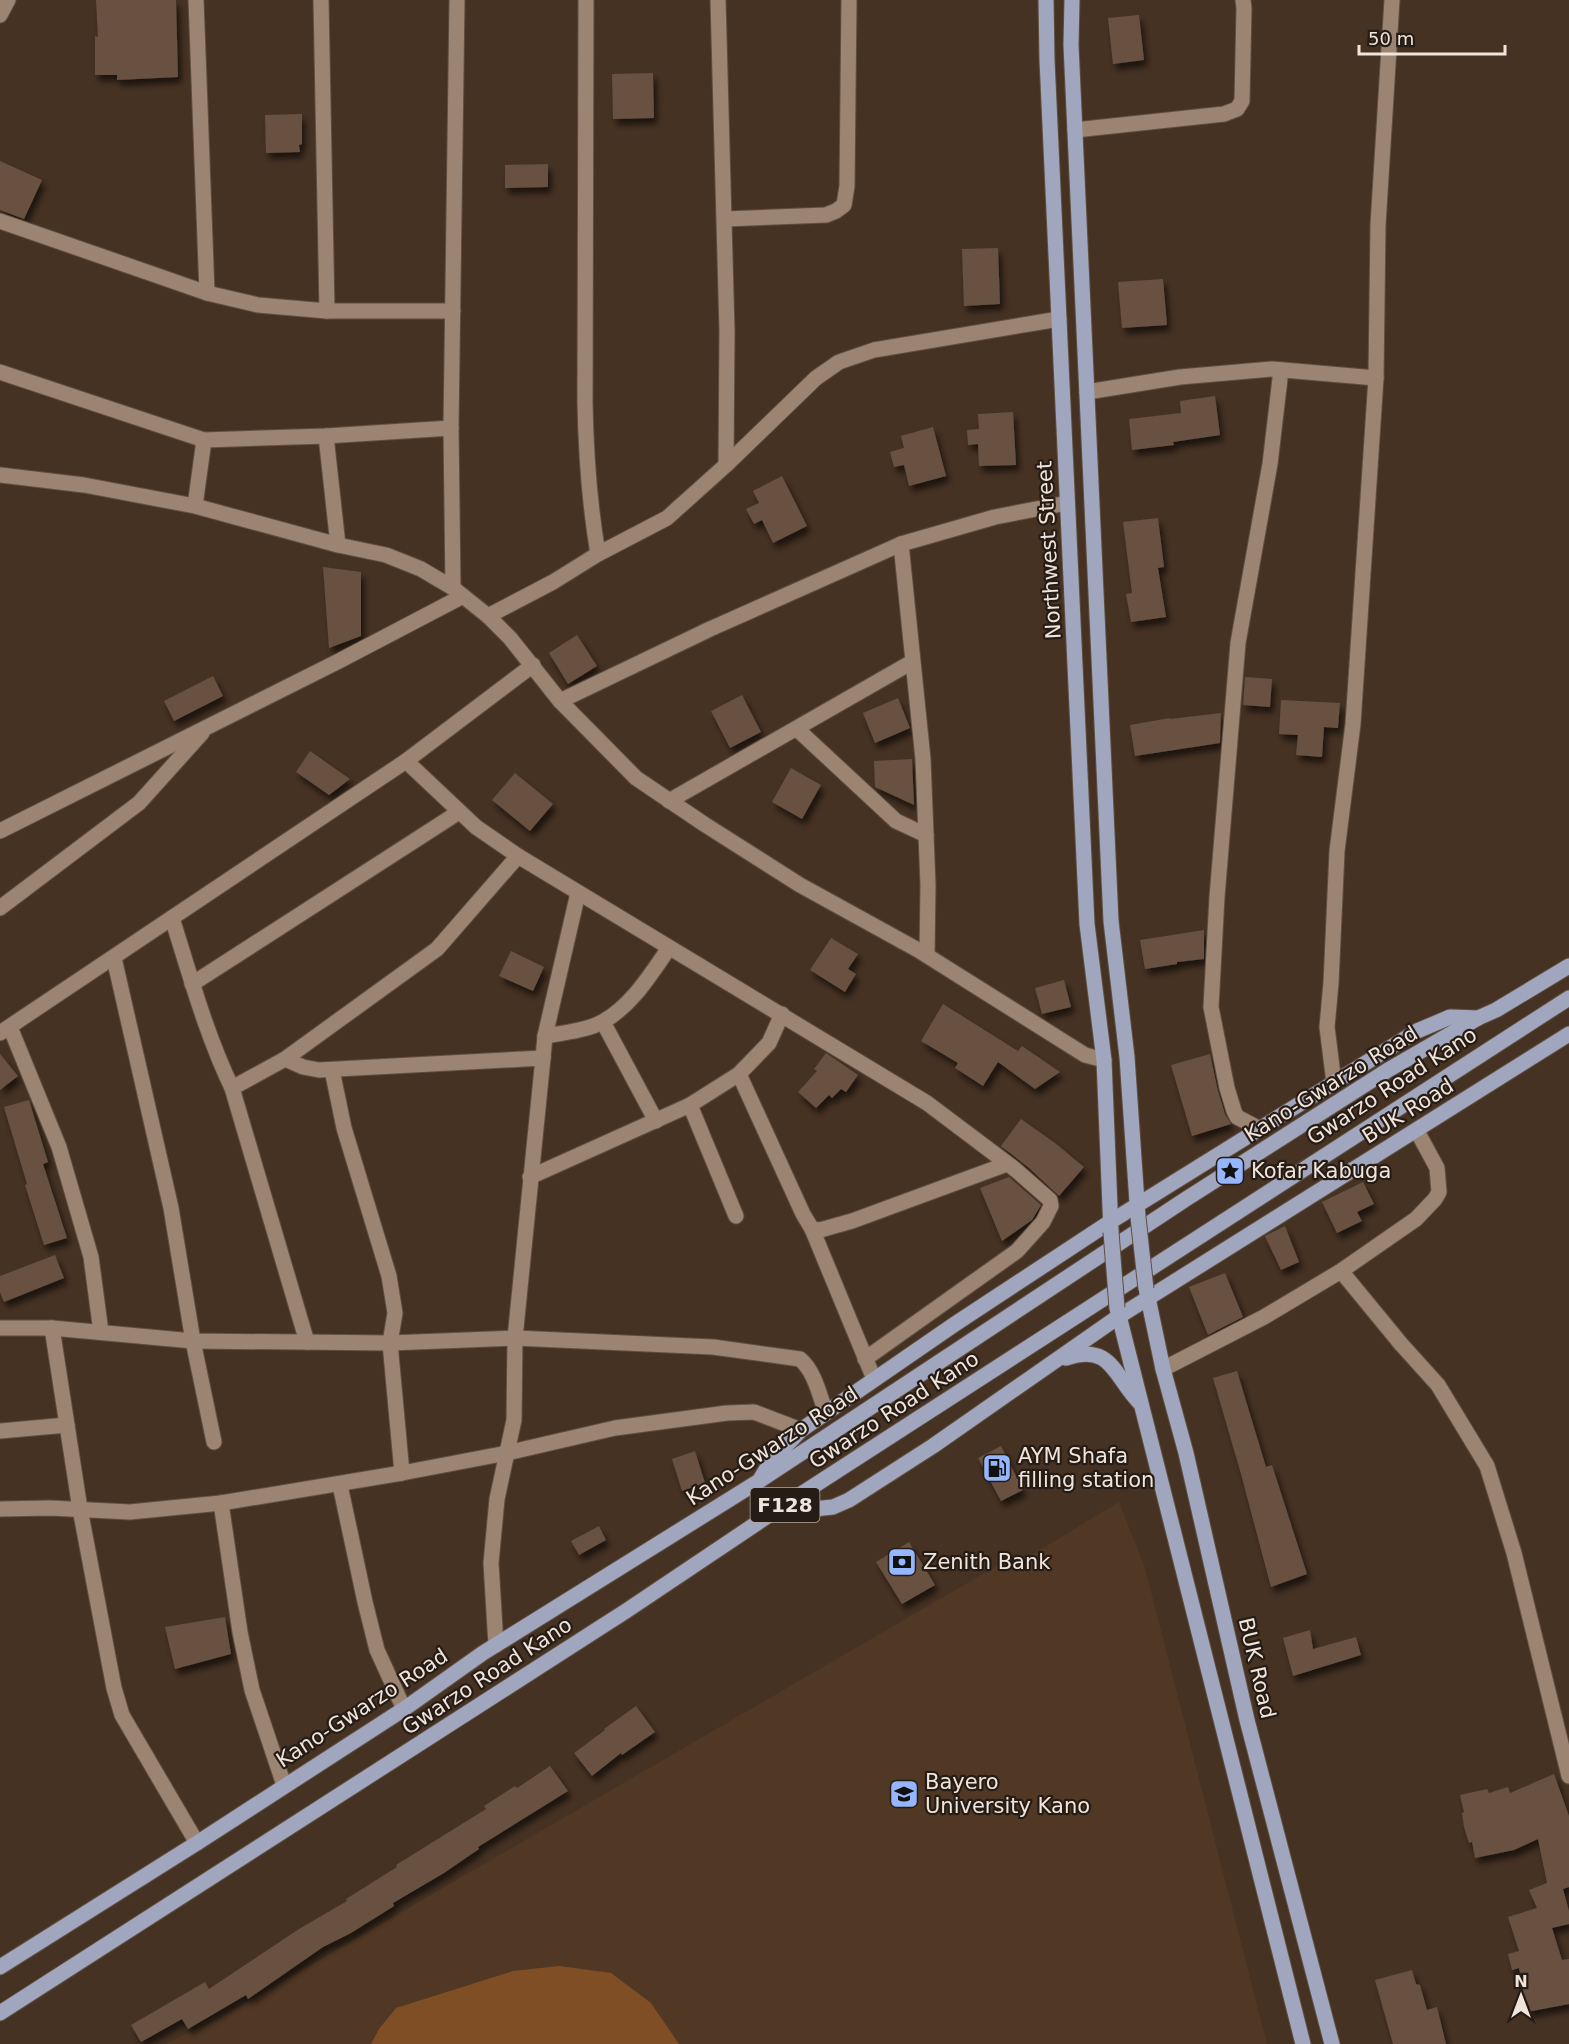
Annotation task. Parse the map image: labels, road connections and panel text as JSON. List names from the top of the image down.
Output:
{
  "streets": {
    "main road": [
      "Northwest Street",
      "Kano-Gwarzo Road",
      "Gwarzo Road Kano",
      "BUK Road",
      "F128"
    ]
  },
  "crossings": [
    ["Northwest Street", "BUK Road"],
    ["Gwarzo Road Kano", "BUK Road"]
  ],
  "places": {
    "place": ["Kofar Kabuga"],
    "fuel station": ["AYM Shafa filling station"],
    "bank": ["Zenith Bank"],
    "school or university": ["Bayero University Kano"]
  },
  "scale_bar": "50 m",
  "north": "top"
}
